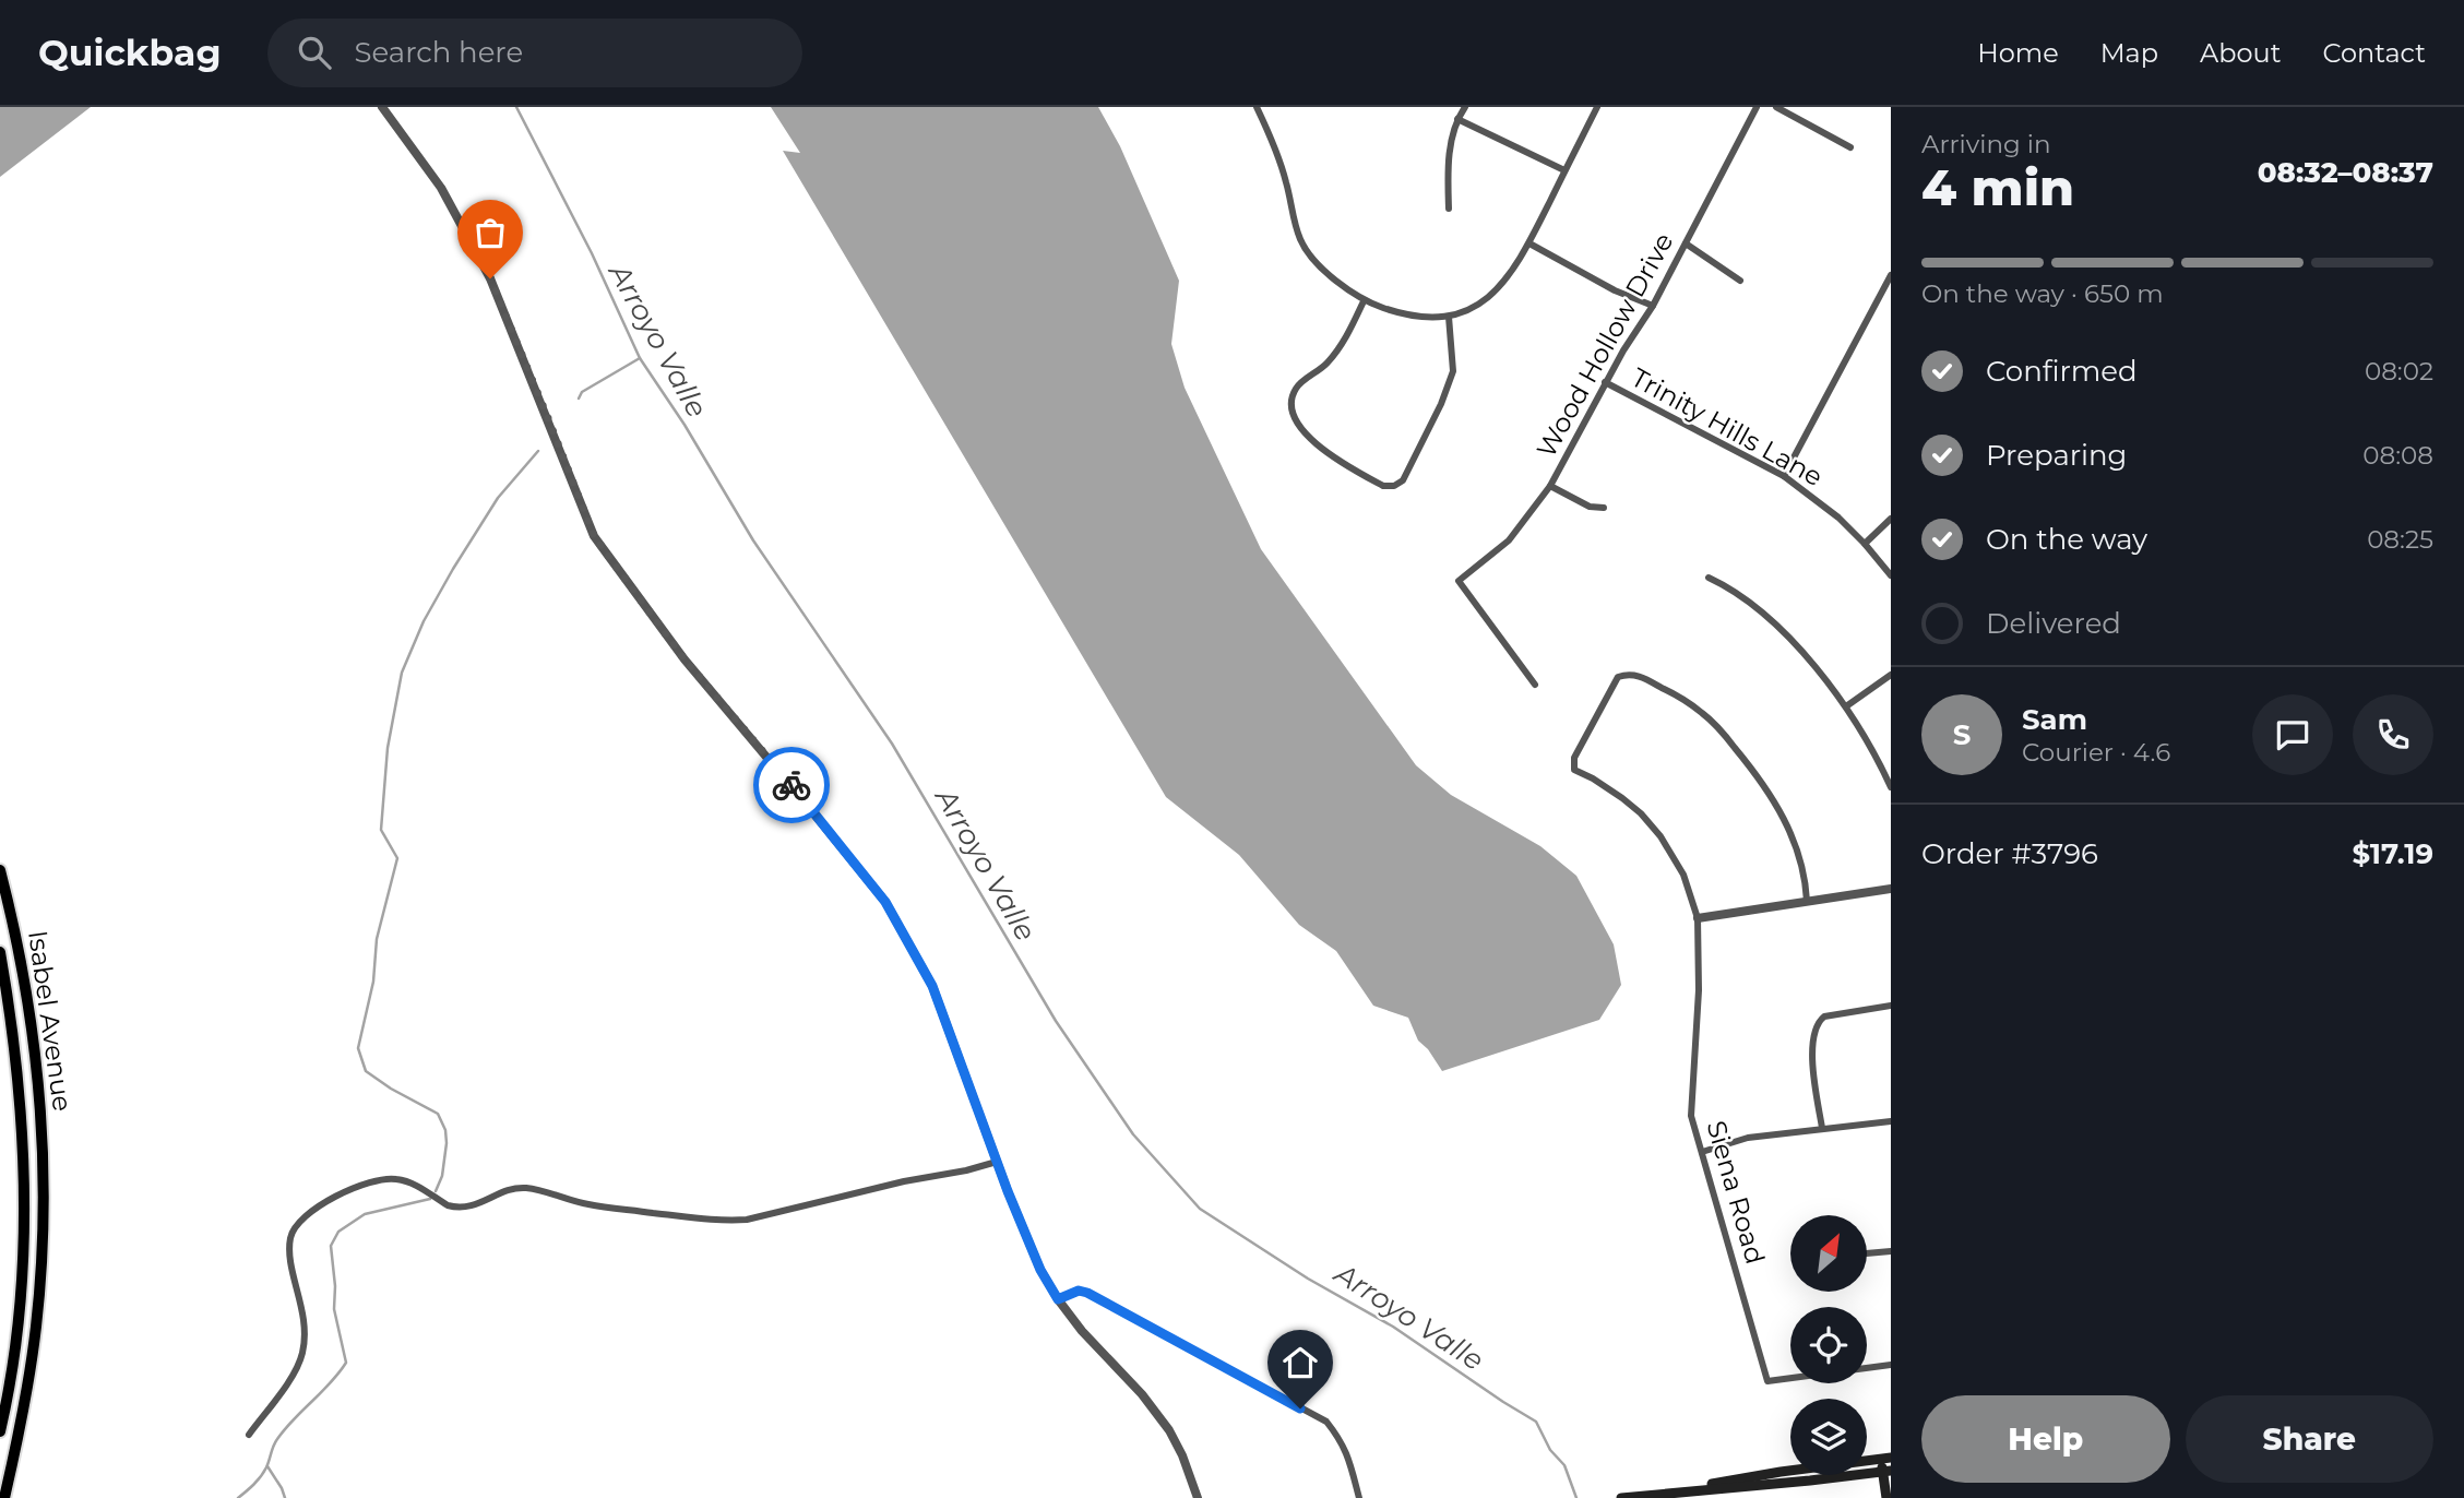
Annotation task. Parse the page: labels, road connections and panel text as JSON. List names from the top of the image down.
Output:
{
  "streets": {
    "highway": ["Isabel Avenue"],
    "street": ["Wood Hollow Drive", "Trinity Hills Lane", "Siena Road"]
  },
  "crossings": [
    ["Wood Hollow Drive", "Trinity Hills Lane"]
  ],
  "water": ["Arroyo Valle"],
  "north": "top right",
  "page": {
    "header": "Quickbag",
    "search": "Search here",
    "nav": [
      "Home",
      "Map",
      "About",
      "Contact"
    ],
    "heading": ["4 min", "Arriving in", "08:32–08:37"],
    "panel": [
      "Sam",
      "Courier · 4.6",
      "Order #3796",
      "$17.19"
    ],
    "bar": "On the way · 650 m",
    "list": [
      ["Confirmed", "08:02"],
      ["Preparing", "08:08"],
      ["On the way", "08:25"],
      "Delivered"
    ],
    "round": "S",
    "buttons": ["Help", "Share"]
  }
}
